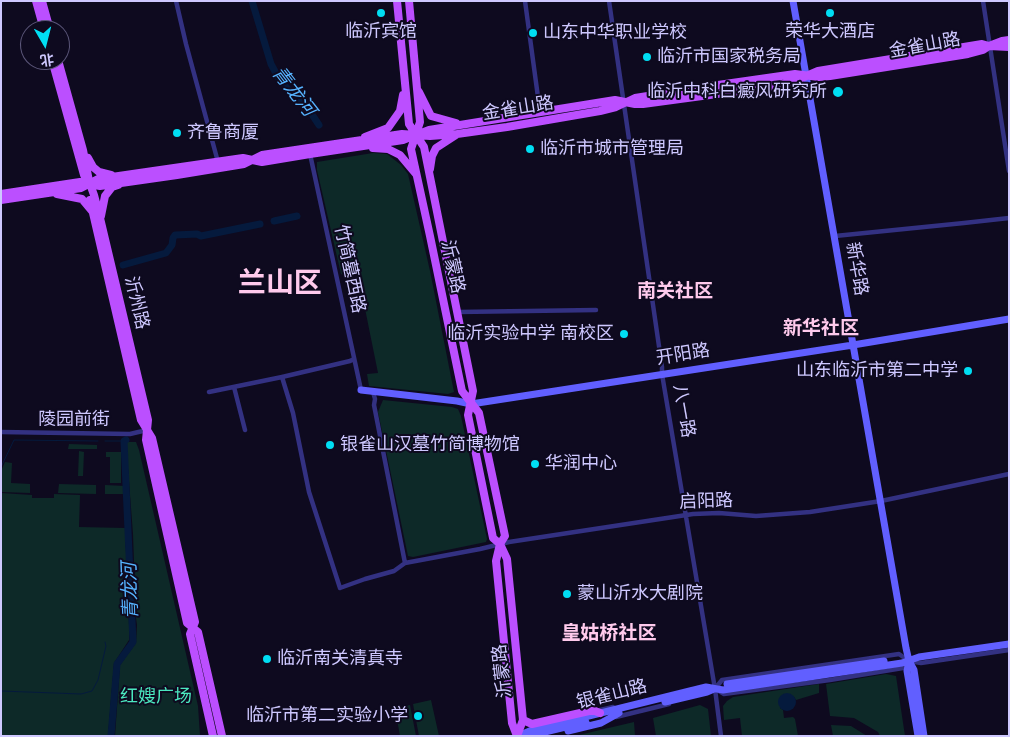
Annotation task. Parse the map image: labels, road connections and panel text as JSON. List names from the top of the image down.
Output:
{
  "streets": {
    "main road": [
      "金雀山路",
      "沂蒙路",
      "新华路",
      "沂州路",
      "开阳路",
      "银雀山路"
    ],
    "street": [
      "竹简墓西路",
      "八一路",
      "陵园前街",
      "启阳路"
    ]
  },
  "crossings": [
    ["金雀山路", "沂蒙路"],
    ["金雀山路", "竹简墓西路"],
    ["金雀山路", "新华路"],
    ["金雀山路", "沂州路"],
    ["金雀山路", "八一路"],
    ["沂蒙路", "开阳路"],
    ["沂蒙路", "启阳路"],
    ["沂蒙路", "银雀山路"],
    ["竹简墓西路", "开阳路"],
    ["新华路", "开阳路"],
    ["新华路", "启阳路"],
    ["新华路", "银雀山路"],
    ["沂州路", "陵园前街"],
    ["开阳路", "八一路"],
    ["八一路", "启阳路"],
    ["八一路", "银雀山路"]
  ],
  "districts": [
    "兰山区",
    "南关社区",
    "新华社区",
    "皇姑桥社区"
  ],
  "water": ["青龙河"],
  "parks": ["红嫂广场"],
  "places": [
    "临沂宾馆",
    "荣华大酒店",
    "山东中华职业学校",
    "临沂市国家税务局",
    "临沂中科白癜风研究所",
    "齐鲁商厦",
    "临沂市城市管理局",
    "临沂实验中学 南校区",
    "山东临沂市第二中学",
    "银雀山汉墓竹简博物馆",
    "华润中心",
    "蒙山沂水大剧院",
    "临沂南关清真寺",
    "临沂市第二实验小学"
  ],
  "north": "bottom"
}
